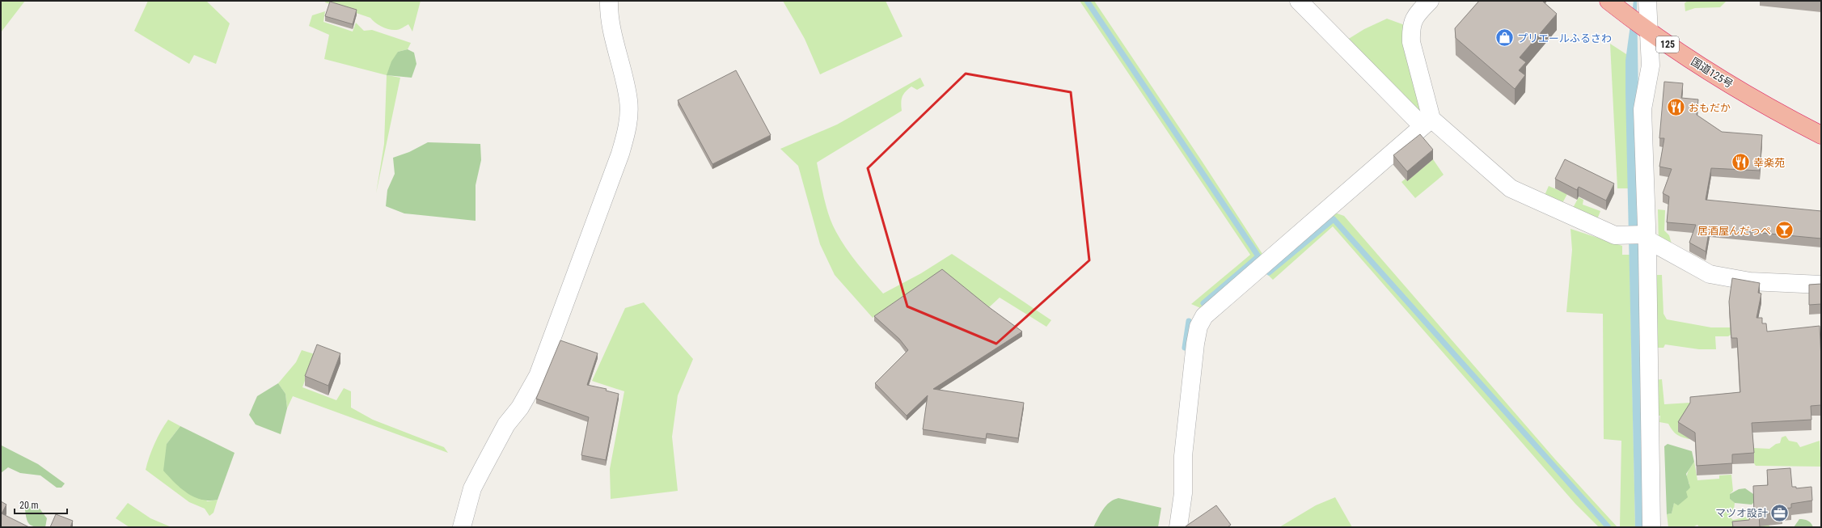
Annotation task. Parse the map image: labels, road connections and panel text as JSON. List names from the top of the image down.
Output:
{
  "streets": {
    "highway": ["125", "国道125号"]
  },
  "places": {
    "shop": ["プリエールふるさわ"],
    "restaurant": ["おもだか", "幸楽苑"],
    "bar": ["居酒屋んだっぺ"],
    "office": ["マツオ設計"]
  },
  "scale_bar": "20 m"
}
